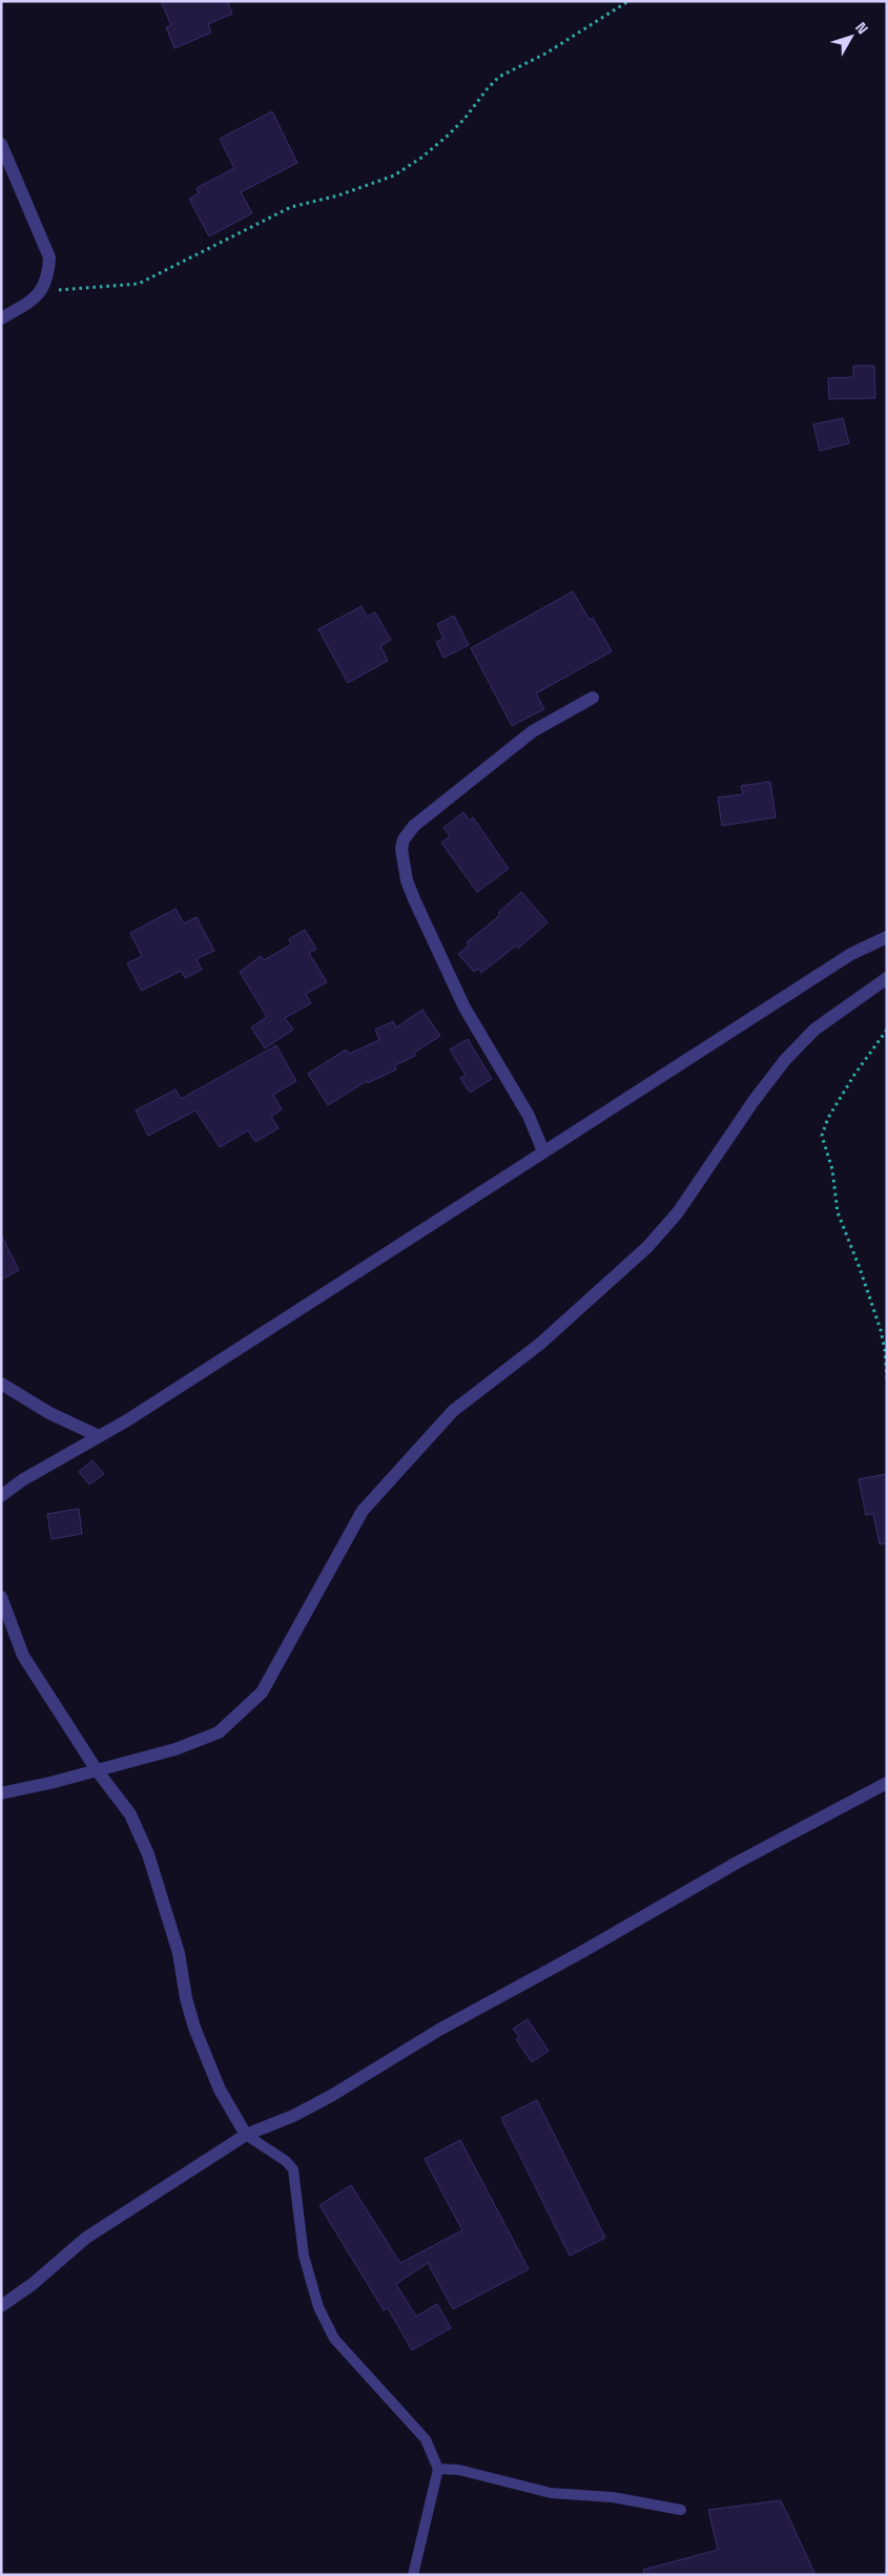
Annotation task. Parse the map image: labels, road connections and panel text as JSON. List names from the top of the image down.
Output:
{
  "north": "top right"
}
